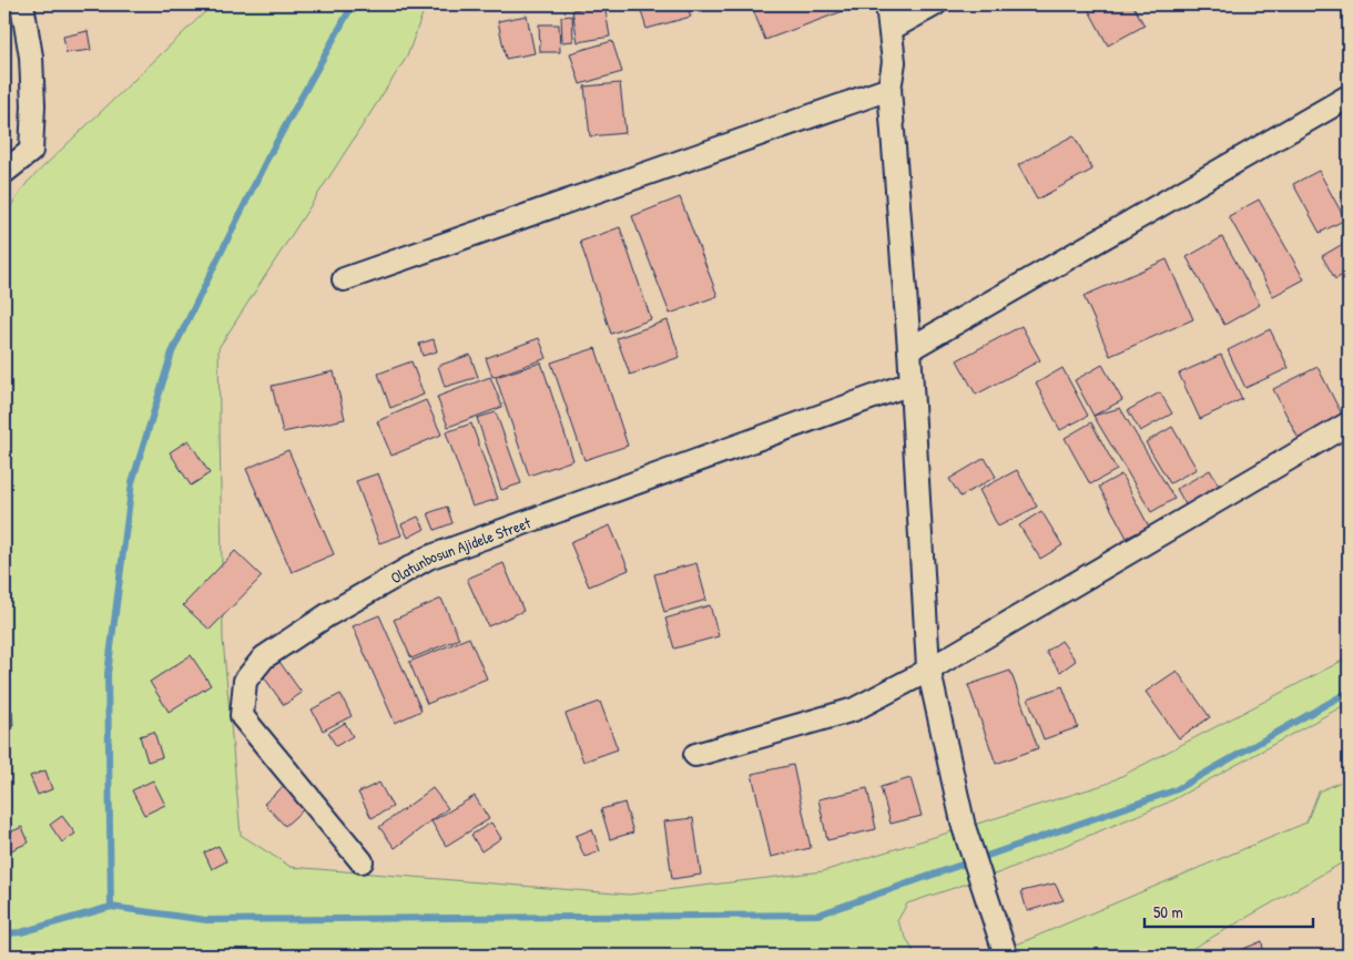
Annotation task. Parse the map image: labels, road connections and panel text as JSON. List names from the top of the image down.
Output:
{
  "streets": {
    "street": ["Olatunbosun Ajidele Street"]
  },
  "scale_bar": "50 m"
}
